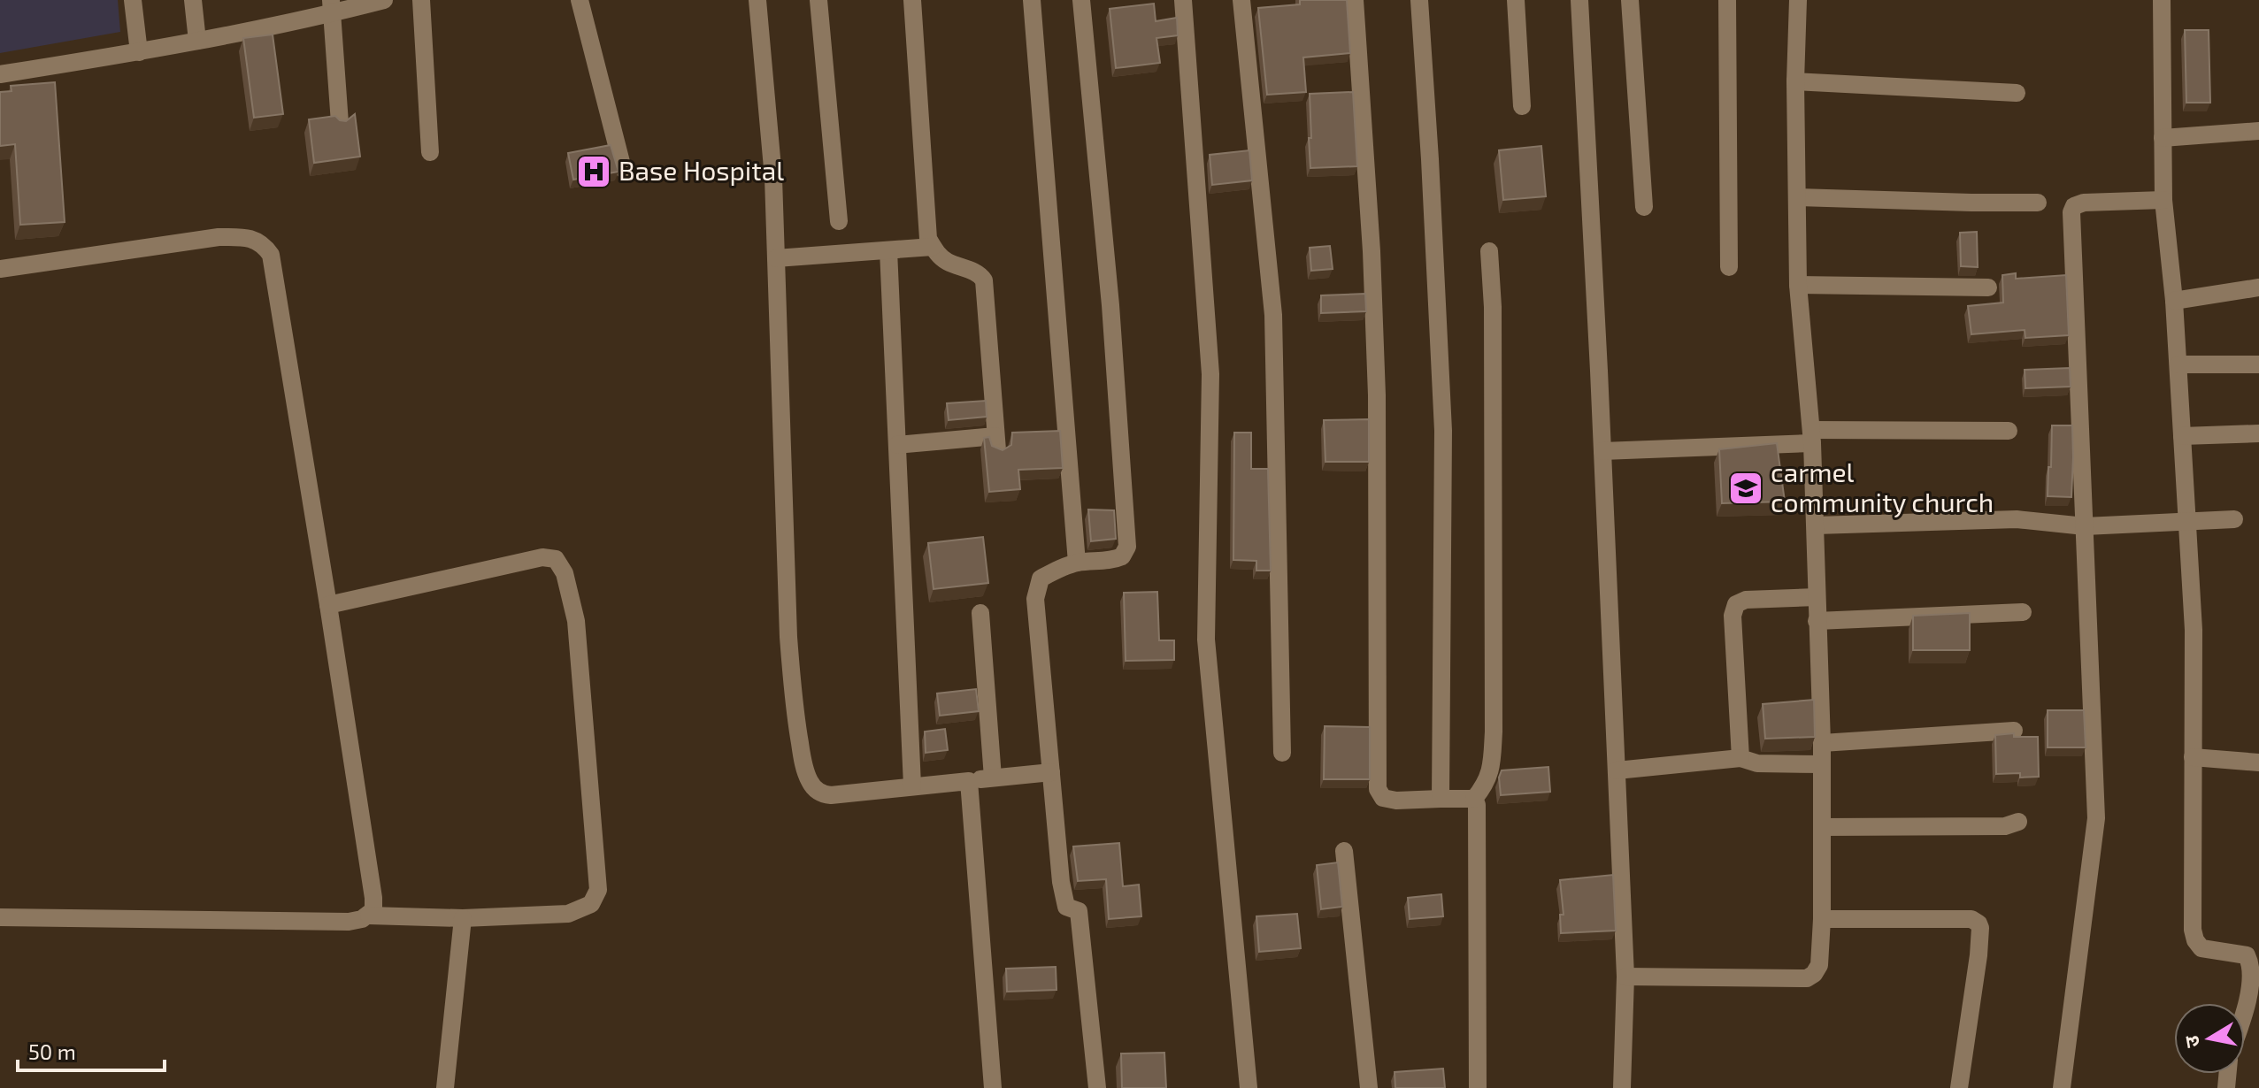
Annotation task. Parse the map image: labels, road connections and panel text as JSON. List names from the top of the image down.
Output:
{
  "places": {
    "hospital": ["Base Hospital"],
    "school or university": ["carmel community church"]
  },
  "scale_bar": "50 m",
  "north": "left"
}
